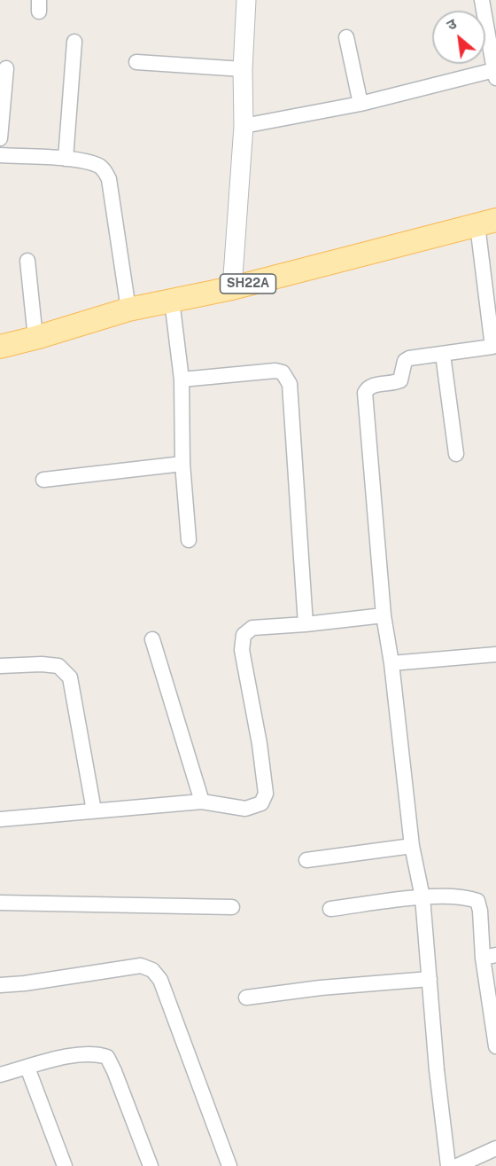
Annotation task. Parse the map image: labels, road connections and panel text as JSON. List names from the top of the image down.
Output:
{
  "streets": {
    "main road": ["SH22A"]
  },
  "north": "top left"
}
